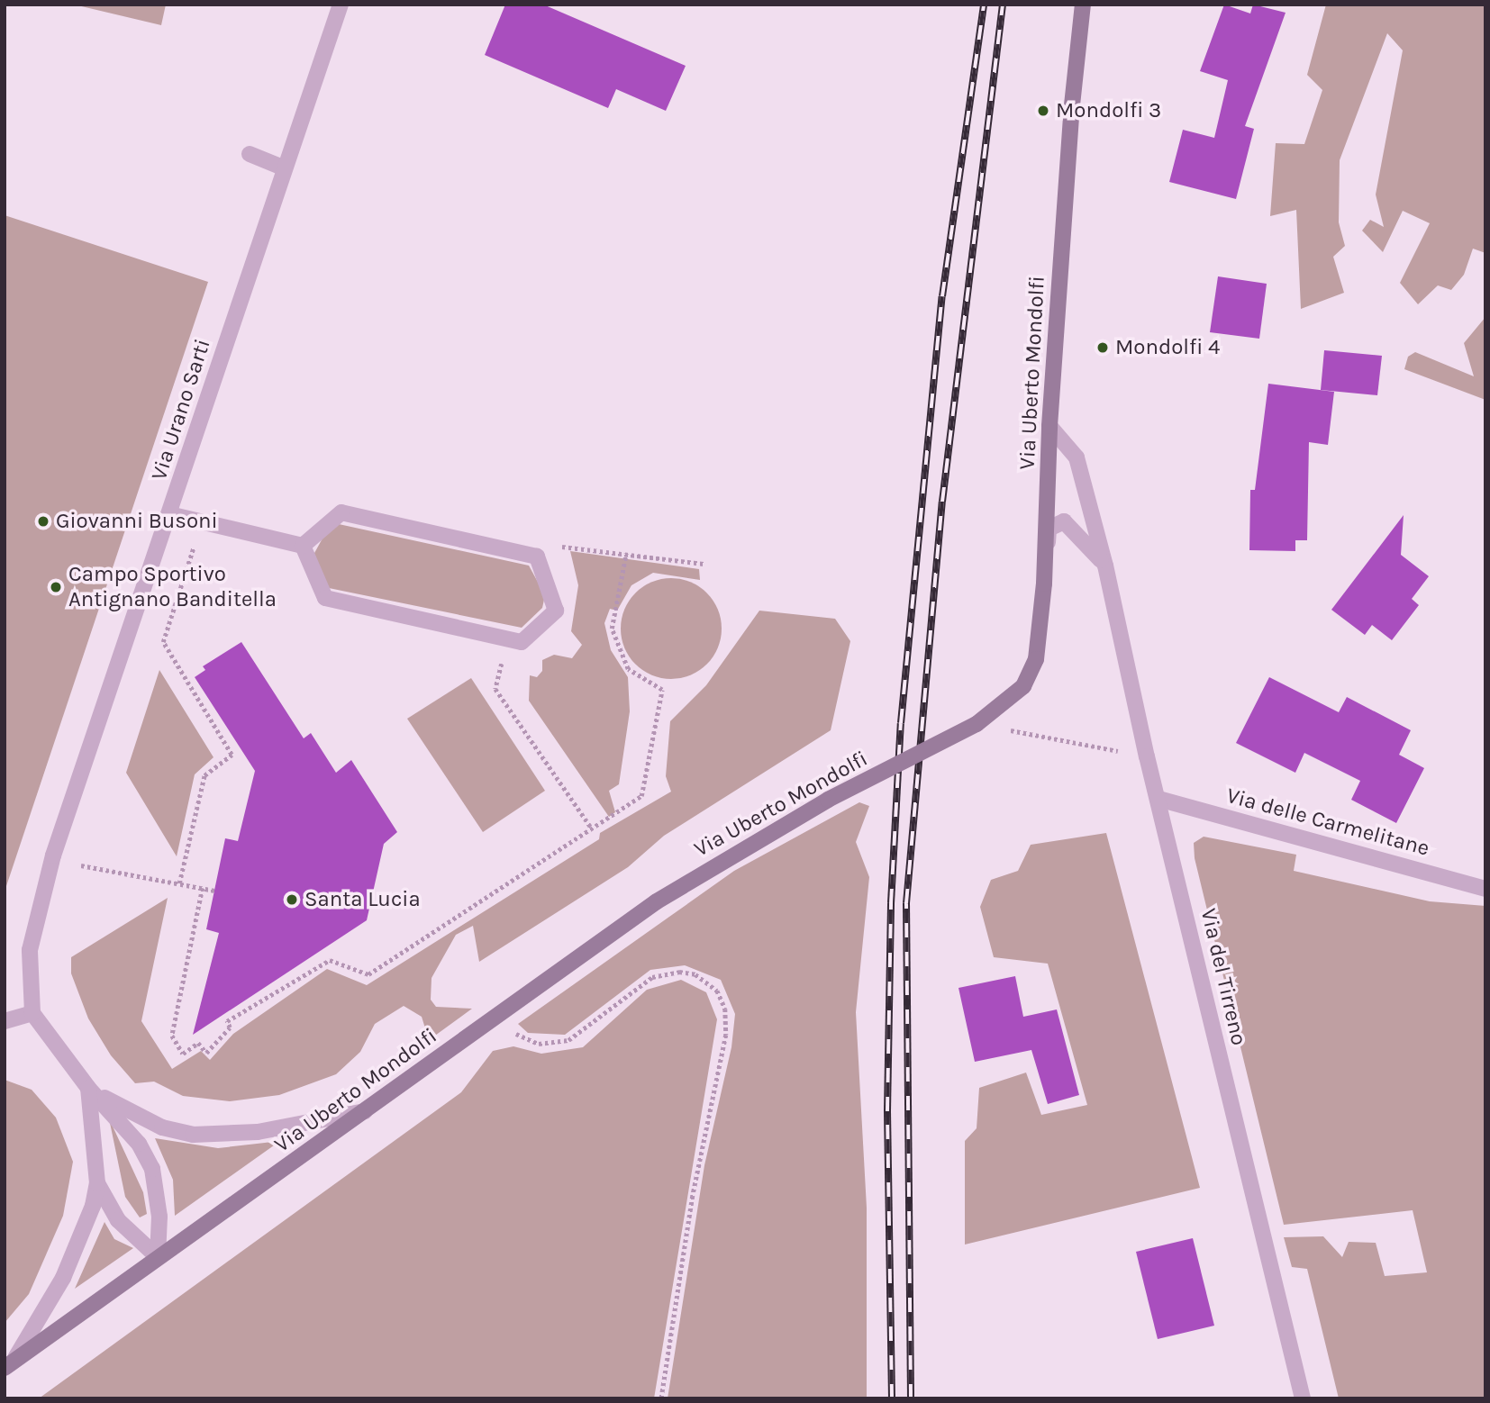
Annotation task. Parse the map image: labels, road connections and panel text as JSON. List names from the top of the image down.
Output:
{
  "streets": {
    "main road": ["Via Uberto Mondolfi"],
    "street": ["Via Urano Sarti", "Via delle Carmelitane", "Via del Tirreno"]
  },
  "crossings": [
    ["Via Uberto Mondolfi", "Via del Tirreno"],
    ["Via delle Carmelitane", "Via del Tirreno"]
  ],
  "places": [
    "Mondolfi 3",
    "Mondolfi 4",
    "Giovanni Busoni",
    "Campo Sportivo Antignano Banditella",
    "Santa Lucia"
  ]
}
